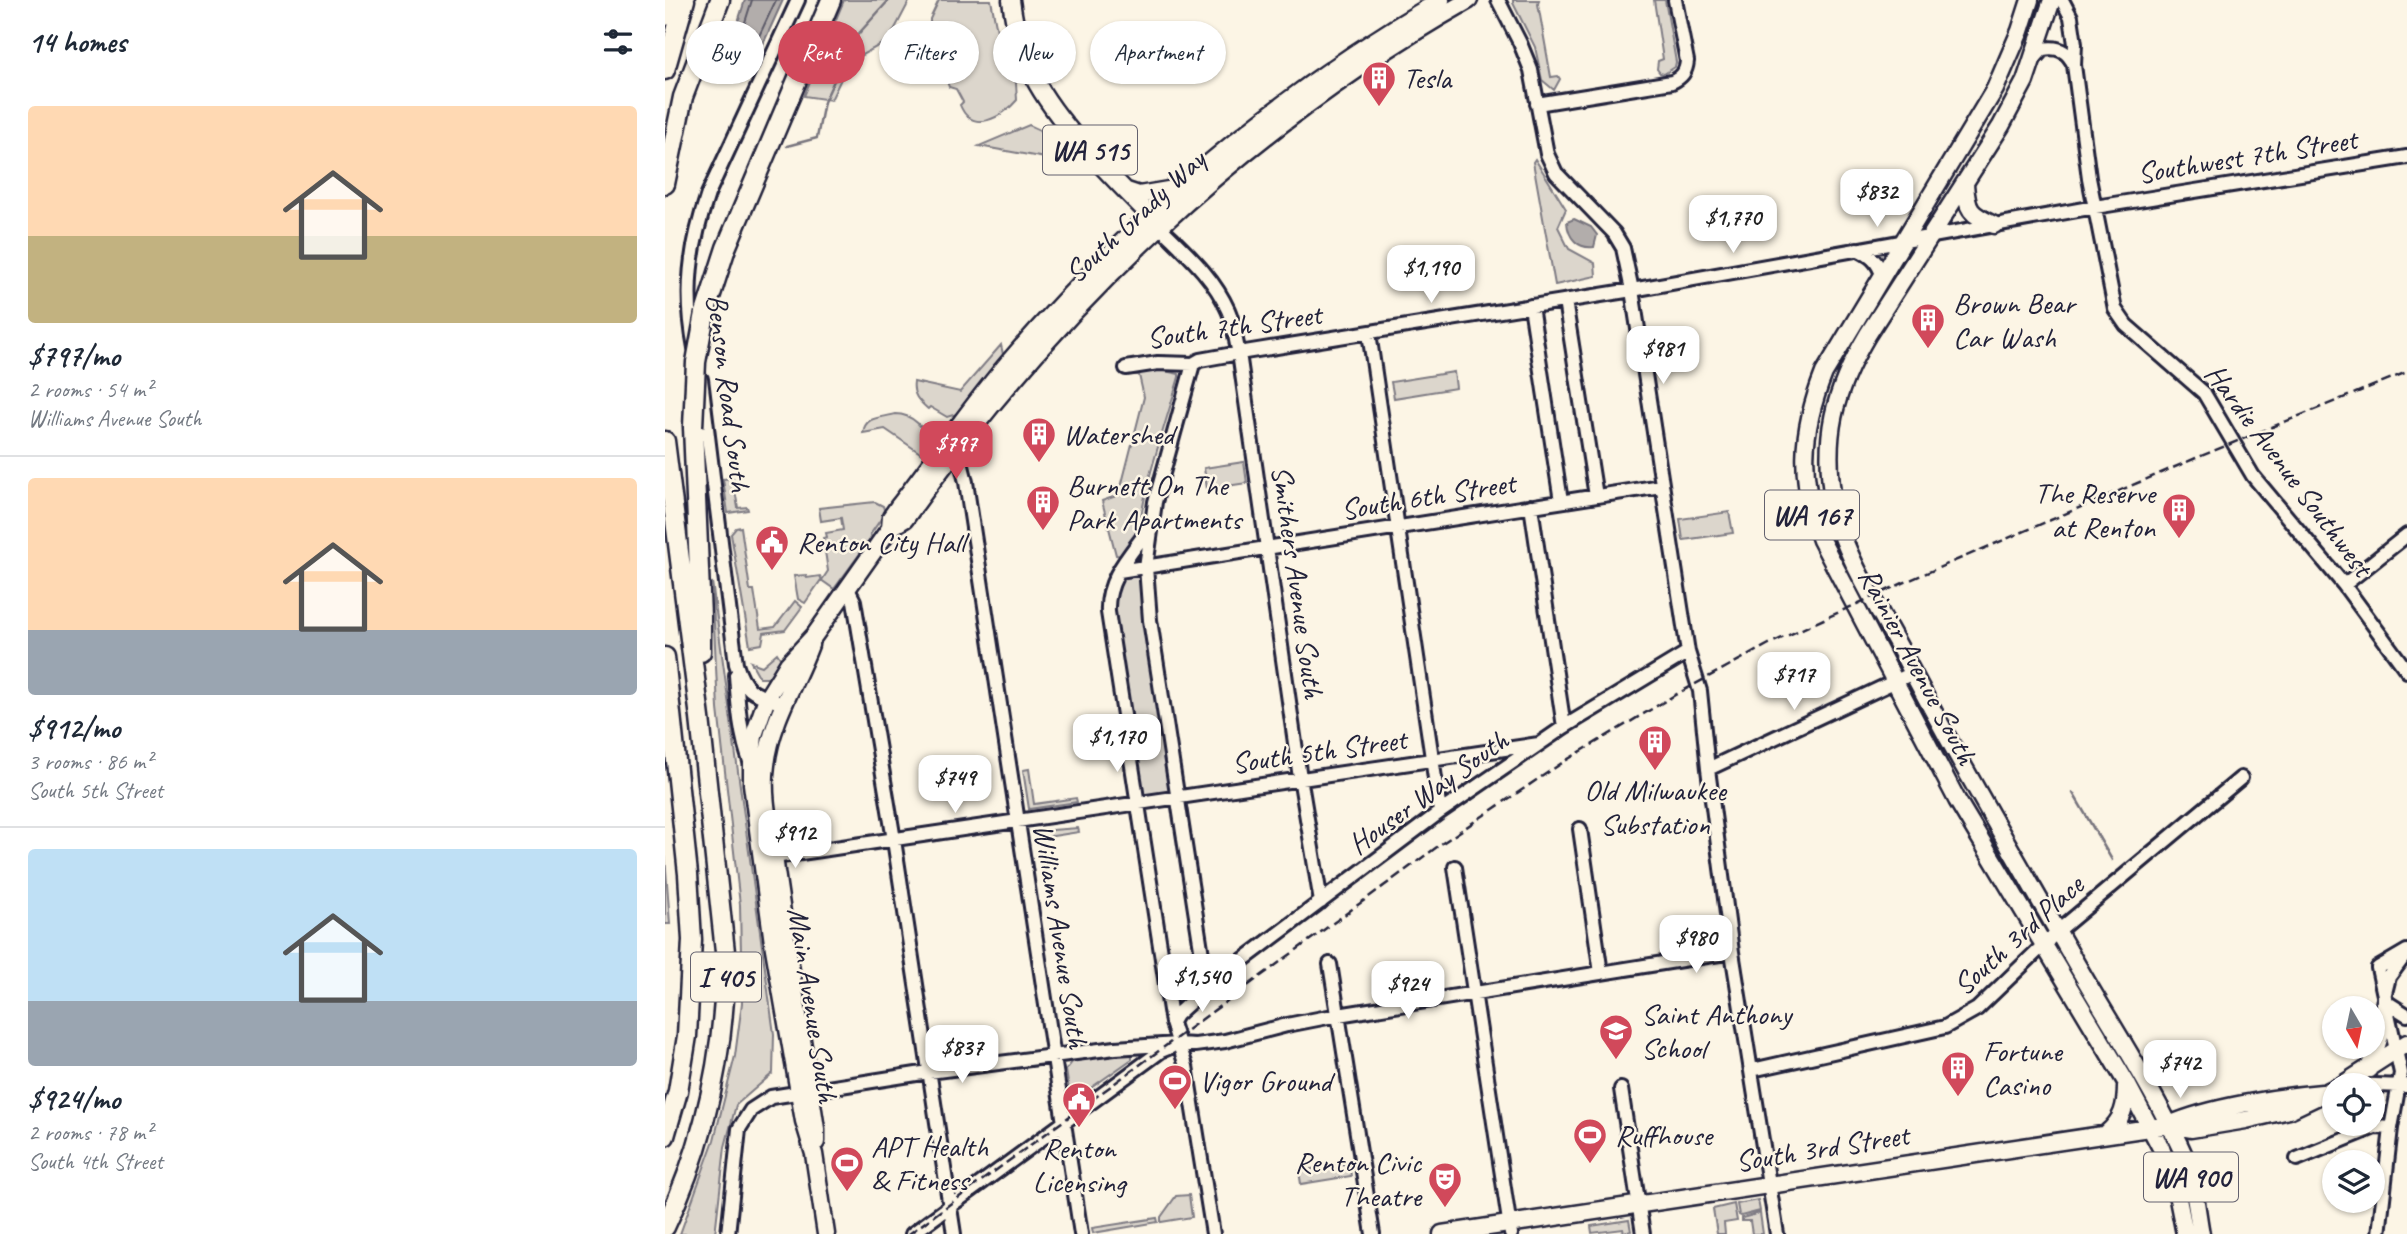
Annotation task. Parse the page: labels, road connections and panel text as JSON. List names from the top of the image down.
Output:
{
  "streets": {
    "highway": ["I 405"],
    "main road": [
      "WA 515",
      "South Grady Way",
      "WA 167",
      "Rainier Avenue South",
      "Main Avenue South",
      "South 3rd Street",
      "WA 900"
    ],
    "street": [
      "Southwest 7th Street",
      "South 7th Street",
      "Benson Road South",
      "Hardie Avenue Southwest",
      "South 6th Street",
      "Smithers Avenue South",
      "South 5th Street",
      "Houser Way South",
      "South 3rd Place",
      "Williams Avenue South"
    ]
  },
  "crossings": [
    ["WA 515", "South Grady Way"],
    ["WA 515", "Smithers Avenue South"],
    ["Southwest 7th Street", "South 7th Street"],
    ["Southwest 7th Street", "Hardie Avenue Southwest"],
    ["South Grady Way", "Benson Road South"],
    ["South Grady Way", "Smithers Avenue South"],
    ["South Grady Way", "Williams Avenue South"],
    ["South Grady Way", "Main Avenue South"],
    ["South 7th Street", "Hardie Avenue Southwest"],
    ["South 7th Street", "Smithers Avenue South"],
    ["South 7th Street", "Rainier Avenue South"],
    ["Benson Road South", "Main Avenue South"],
    ["South 6th Street", "Smithers Avenue South"],
    ["Smithers Avenue South", "South 5th Street"],
    ["Smithers Avenue South", "Houser Way South"],
    ["Rainier Avenue South", "South 3rd Place"],
    ["Rainier Avenue South", "South 3rd Street"],
    ["Rainier Avenue South", "WA 900"],
    ["South 5th Street", "Houser Way South"],
    ["South 5th Street", "Williams Avenue South"],
    ["South 5th Street", "Main Avenue South"],
    ["South 3rd Street", "WA 900"]
  ],
  "places": {
    "building": [
      "Tesla",
      "Brown Bear Car Wash",
      "Watershed",
      "Burnett On The Park Apartments",
      "The Reserve at Renton",
      "Old Milwaukee Substation",
      "Fortune Casino"
    ],
    "public building": ["Renton City Hall", "Renton Licensing"],
    "school or university": ["Saint Anthony School"],
    "sports": ["Vigor Ground", "Ruffhouse", "APT Health & Fitness"],
    "theatre": ["Renton Civic Theatre"]
  },
  "north": "bottom",
  "page": {
    "heading": "14 homes",
    "chip": [
      "Buy",
      "Rent",
      "Filters",
      "New",
      "Apartment"
    ],
    "list": [
      {
        "name": "$797/mo",
        "note": "2 rooms · 54 m² · Williams Avenue South"
      },
      {
        "name": "$912/mo",
        "note": "3 rooms · 86 m² · South 5th Street"
      },
      {
        "name": "$924/mo",
        "note": "2 rooms · 78 m² · South 4th Street"
      }
    ],
    "price": [
      "$832",
      "$1,770",
      "$1,190",
      "$981",
      "$797",
      "$717",
      "$1,170",
      "$749",
      "$912",
      "$980",
      "$1,540",
      "$924",
      "$837",
      "$742"
    ]
  }
}
